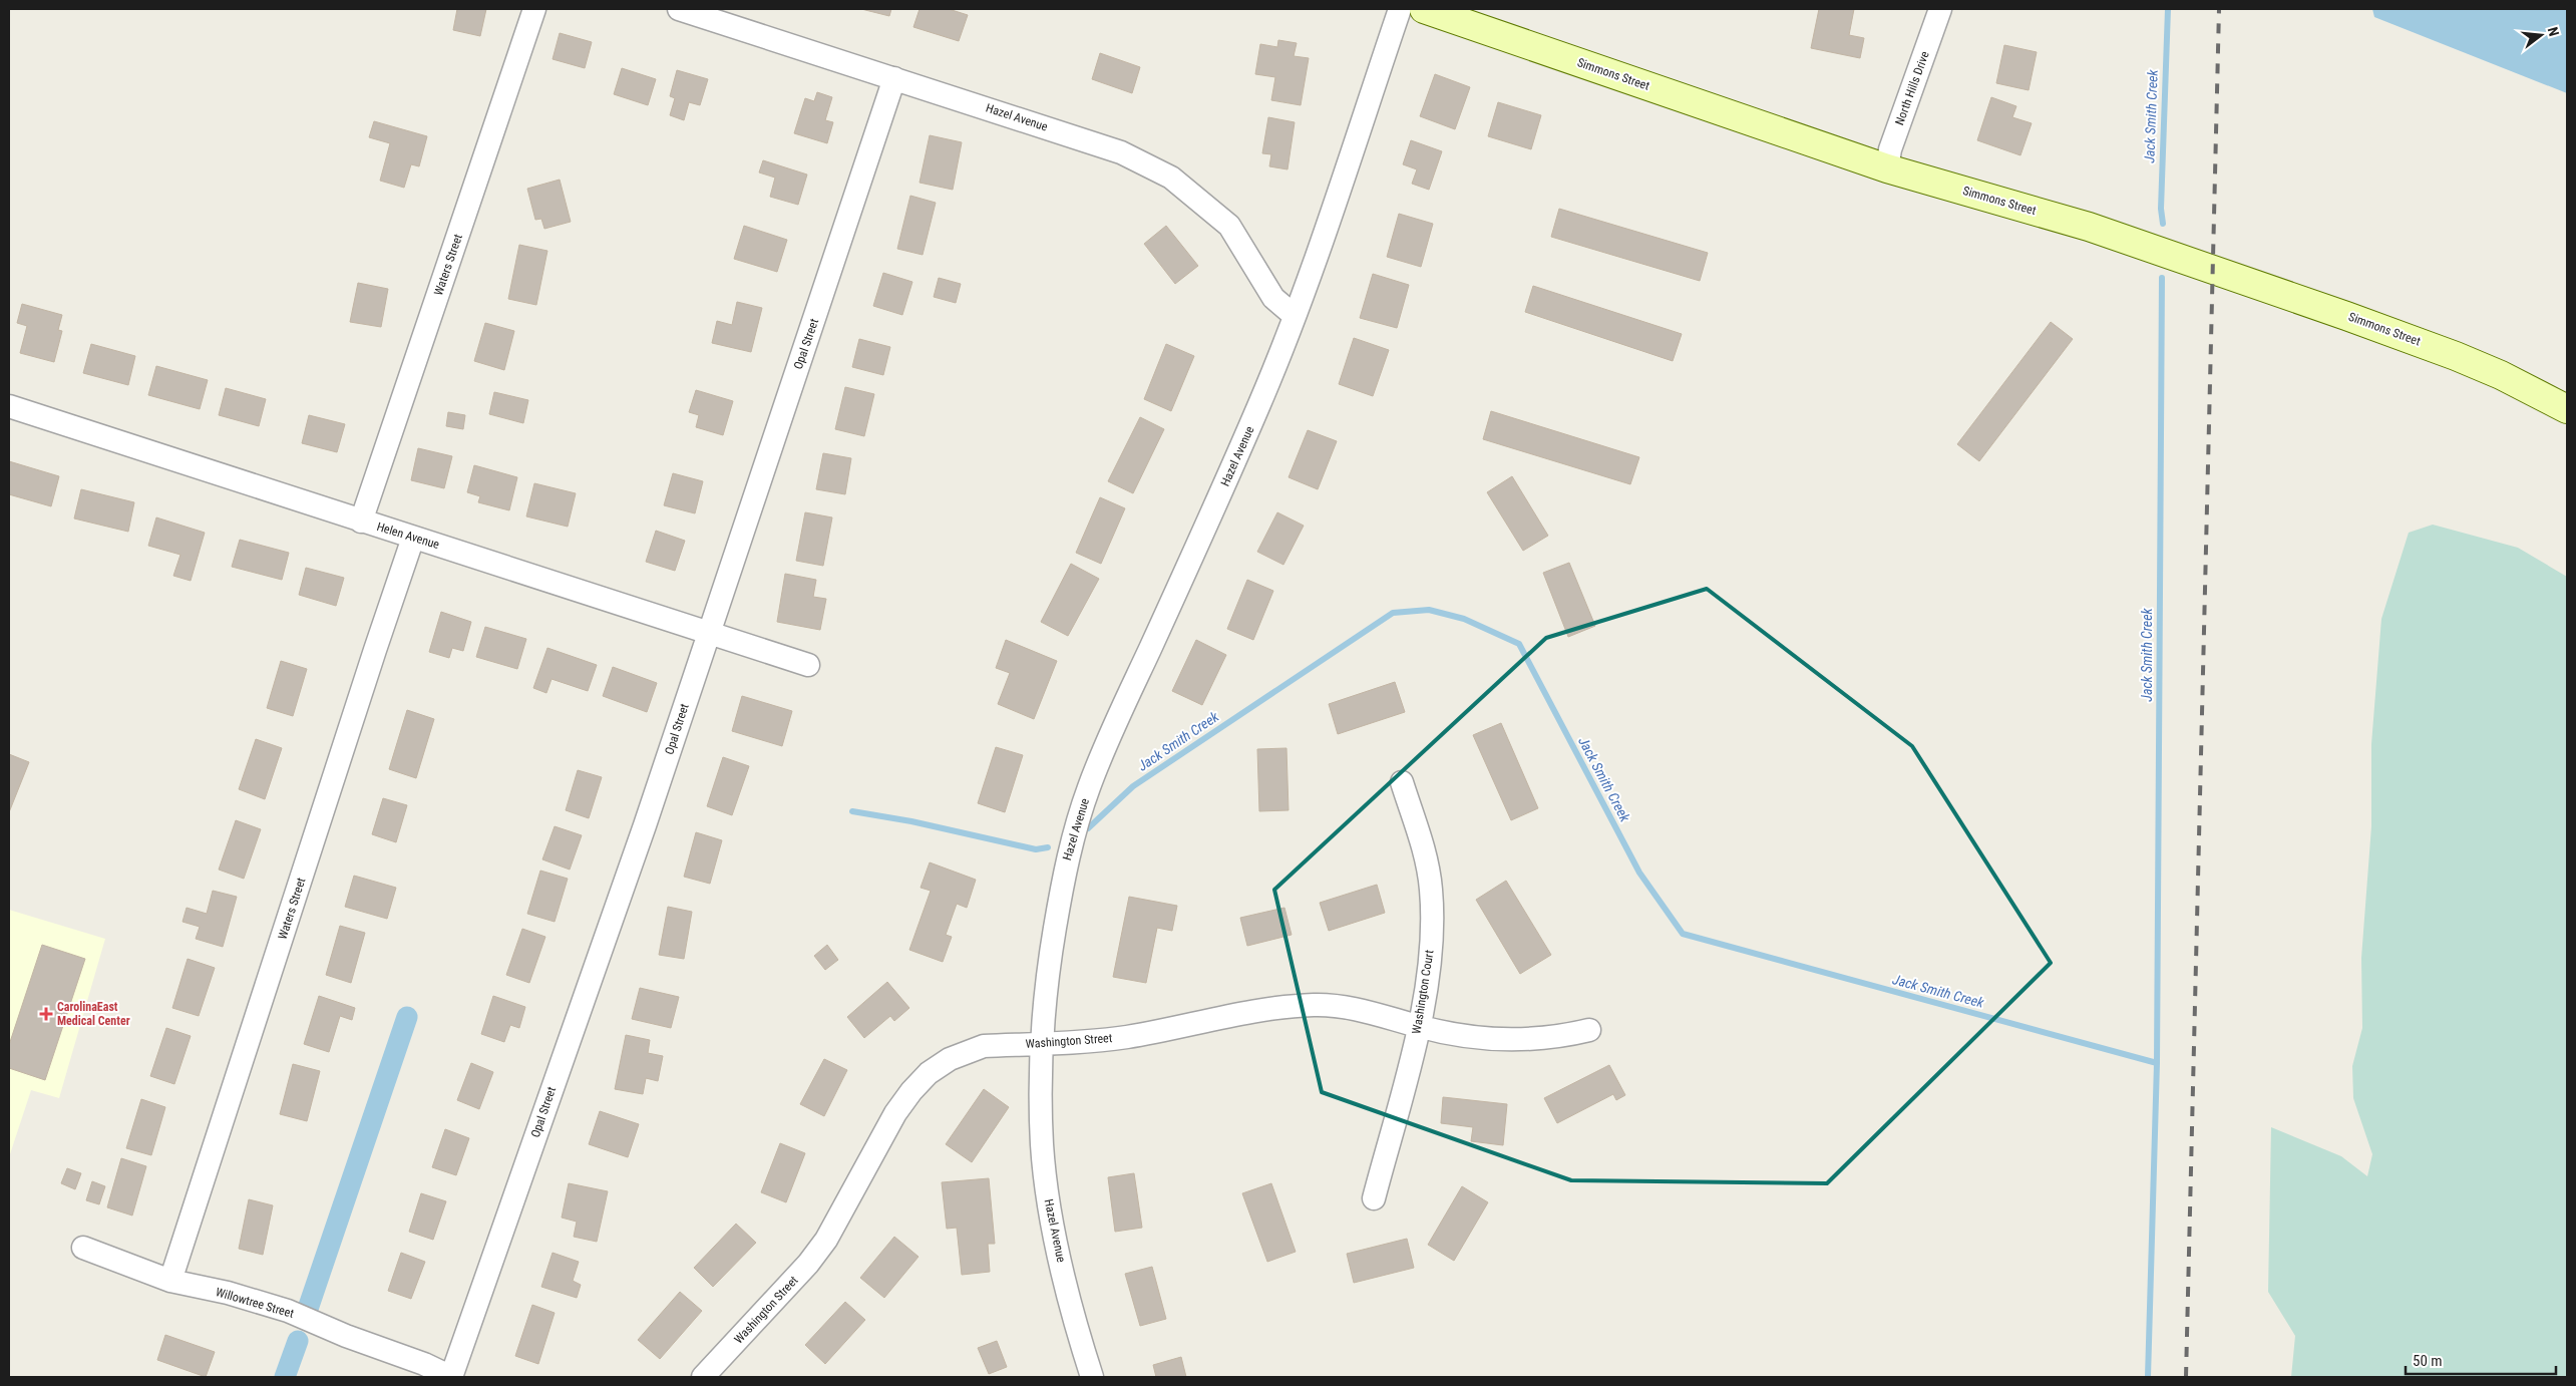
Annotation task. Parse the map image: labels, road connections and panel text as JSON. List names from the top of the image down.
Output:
{
  "streets": {
    "street": [
      "Simmons Street",
      "North Hills Drive",
      "Hazel Avenue",
      "Waters Street",
      "Opal Street",
      "Helen Avenue",
      "Washington Court",
      "Washington Street",
      "Willowtree Street"
    ]
  },
  "crossings": [
    ["Simmons Street", "North Hills Drive"],
    ["Hazel Avenue", "Opal Street"],
    ["Hazel Avenue", "Washington Street"],
    ["Waters Street", "Helen Avenue"],
    ["Waters Street", "Willowtree Street"],
    ["Opal Street", "Helen Avenue"],
    ["Opal Street", "Willowtree Street"],
    ["Washington Court", "Washington Street"]
  ],
  "water": ["Jack Smith Creek"],
  "places": {
    "health": ["CarolinaEast Medical Center"]
  },
  "scale_bar": "50 m",
  "north": "right"
}
